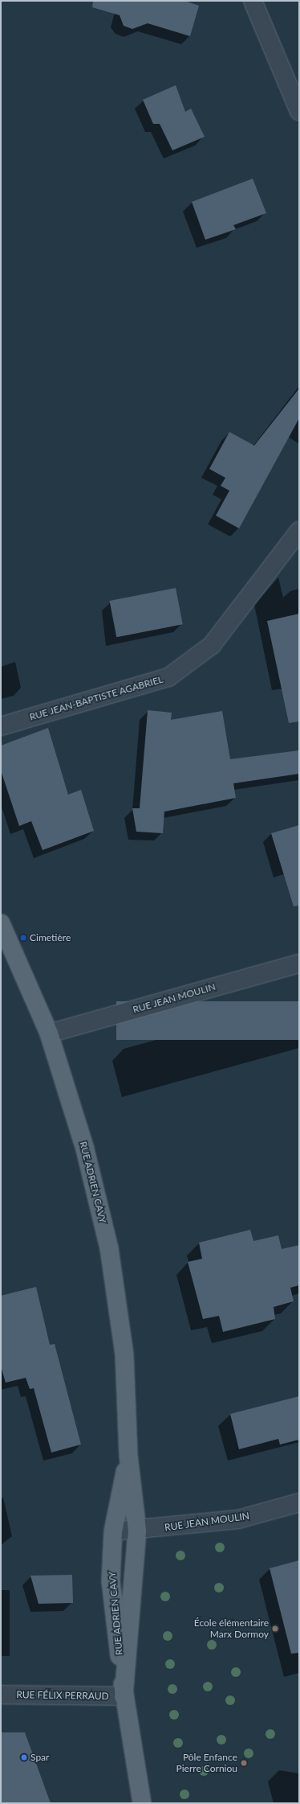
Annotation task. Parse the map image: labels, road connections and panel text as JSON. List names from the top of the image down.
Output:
{
  "streets": {
    "main road": ["RUE ADRIEN CAVY"],
    "street": ["RUE JEAN-BAPTISTE AGABRIEL", "RUE JEAN MOULIN", "RUE FÉLIX PERRAUD"]
  },
  "crossings": [
    ["RUE JEAN MOULIN", "RUE ADRIEN CAVY"],
    ["RUE ADRIEN CAVY", "RUE FÉLIX PERRAUD"]
  ],
  "places": [
    "Cimetière",
    "École élémentaire Marx Dormoy",
    "Spar",
    "Pôle Enfance Pierre Corniou"
  ]
}
